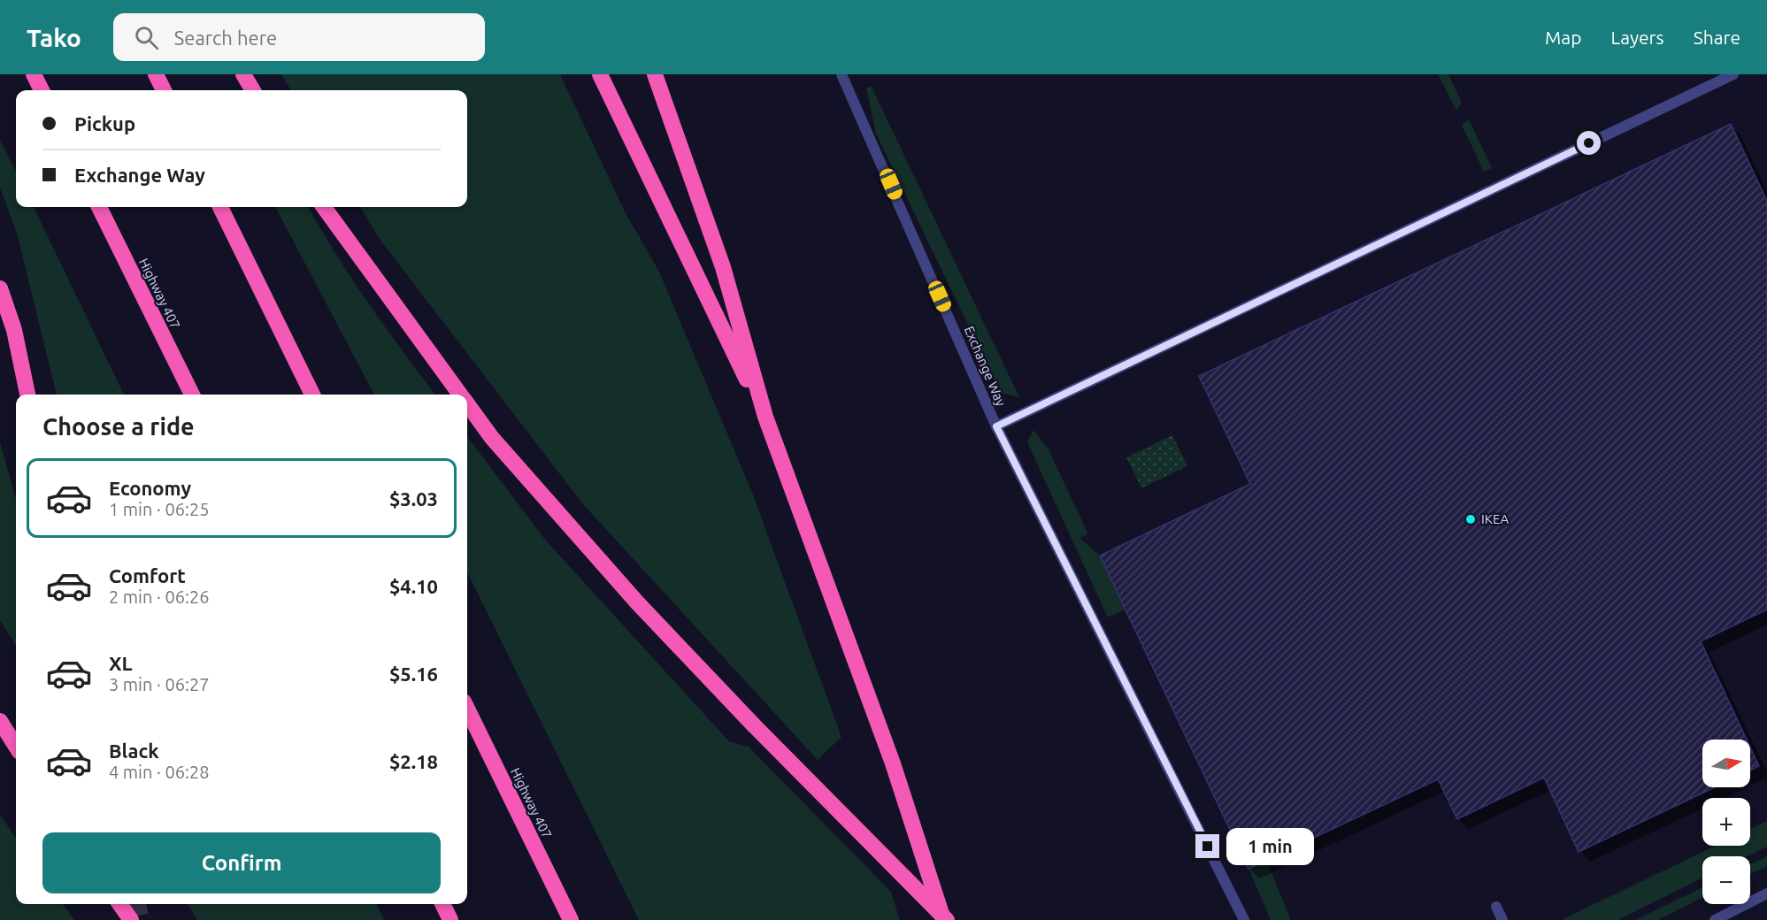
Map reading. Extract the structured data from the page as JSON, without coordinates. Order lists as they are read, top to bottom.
{
  "streets": {
    "highway": ["Highway 407"],
    "street": ["Exchange Way"]
  },
  "places": ["IKEA"],
  "north": "right",
  "page": {
    "header": "Tako",
    "search": "Search here",
    "nav": ["Map", "Layers", "Share"],
    "banner": ["Pickup", "Exchange Way"],
    "heading": "Choose a ride",
    "list": [
      {
        "name": "Economy",
        "note": "1 min · 06:25",
        "value": "$3.03"
      },
      {
        "name": "Comfort",
        "note": "2 min · 06:26",
        "value": "$4.10"
      },
      {
        "name": "XL",
        "note": "3 min · 06:27",
        "value": "$5.16"
      },
      {
        "name": "Black",
        "note": "4 min · 06:28",
        "value": "$2.18"
      }
    ],
    "map_buttons": ["+", "−"],
    "buttons": "Confirm",
    "bubble": "1 min"
  }
}
